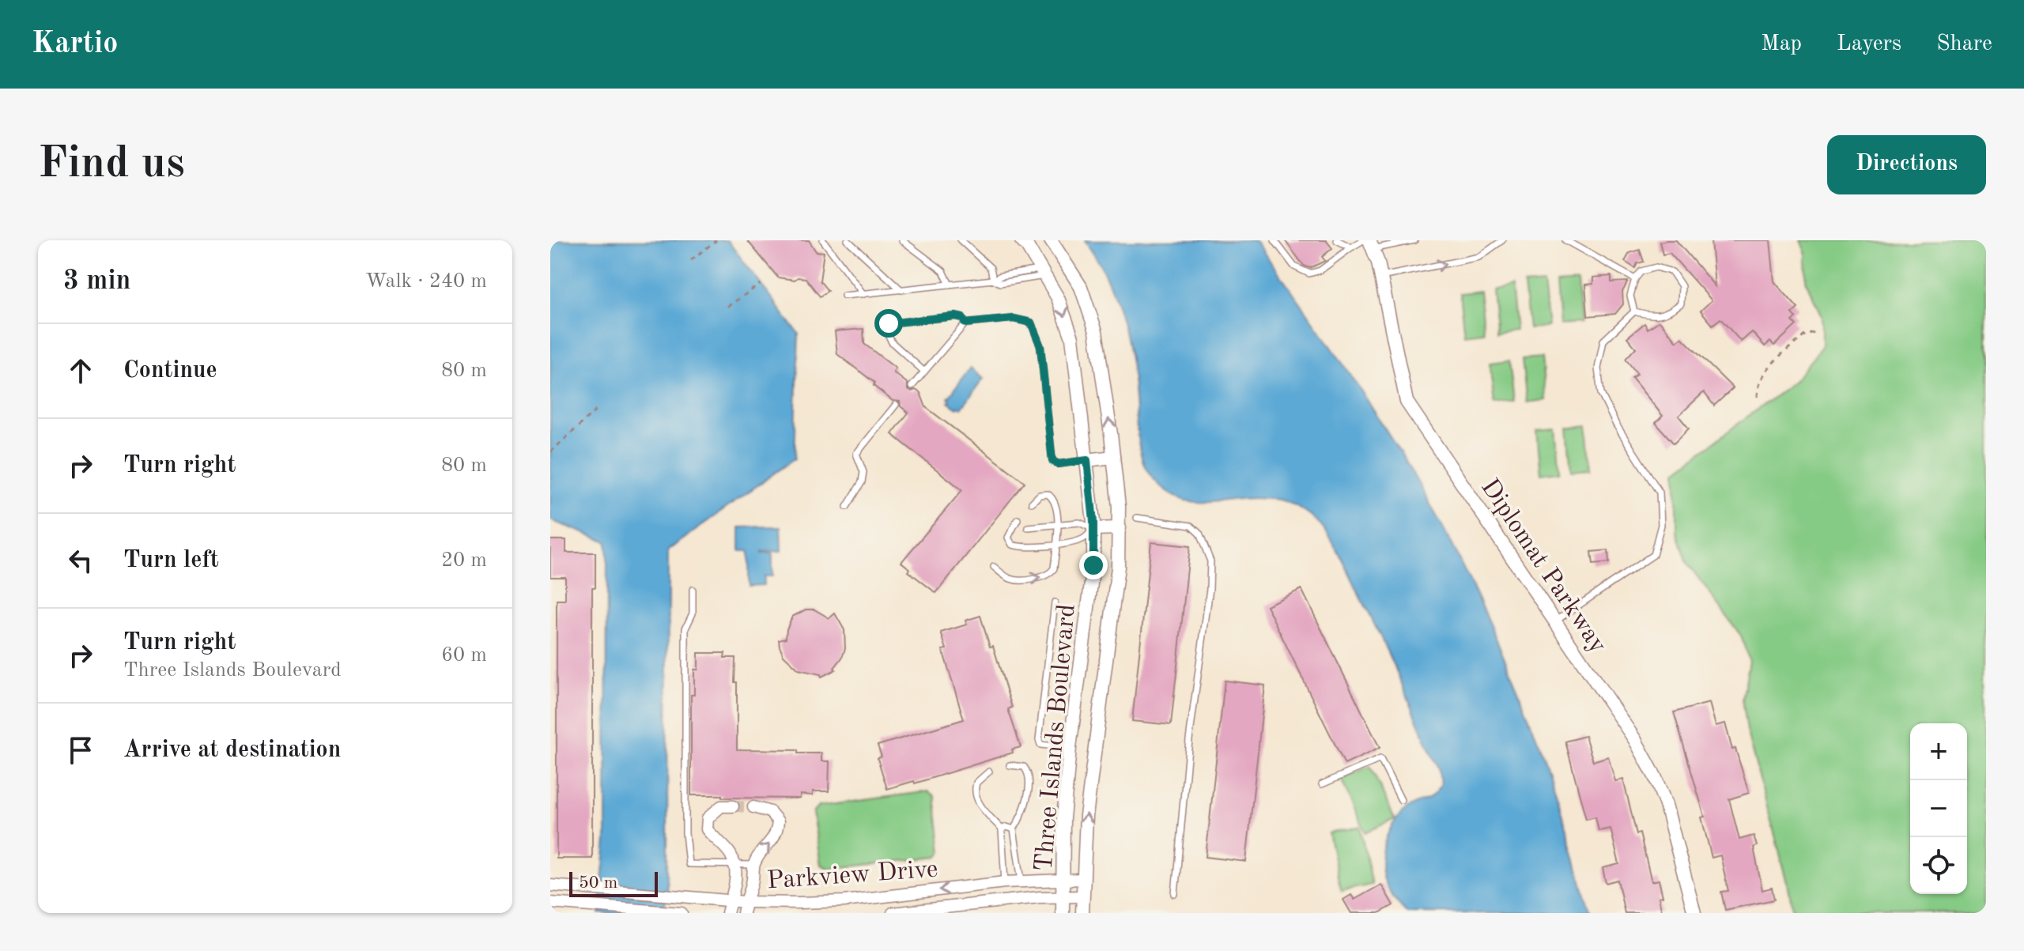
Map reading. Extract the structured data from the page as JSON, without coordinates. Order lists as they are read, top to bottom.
{
  "streets": {
    "street": ["Diplomat Parkway", "Three Islands Boulevard", "Parkview Drive"]
  },
  "crossings": [
    ["Three Islands Boulevard", "Parkview Drive"]
  ],
  "scale_bar": "50 m",
  "page": {
    "header": "Kartio",
    "nav": ["Map", "Layers", "Share"],
    "buttons": "Directions",
    "title": "Find us",
    "heading": ["3 min", "Walk · 240 m"],
    "list": [
      ["Continue", "80 m"],
      ["Turn right", "80 m"],
      ["Turn left", "20 m"],
      ["Turn right", "Three Islands Boulevard", "60 m"],
      "Arrive at destination"
    ],
    "map_buttons": ["+", "−"],
    "scale": "50 m"
  }
}
